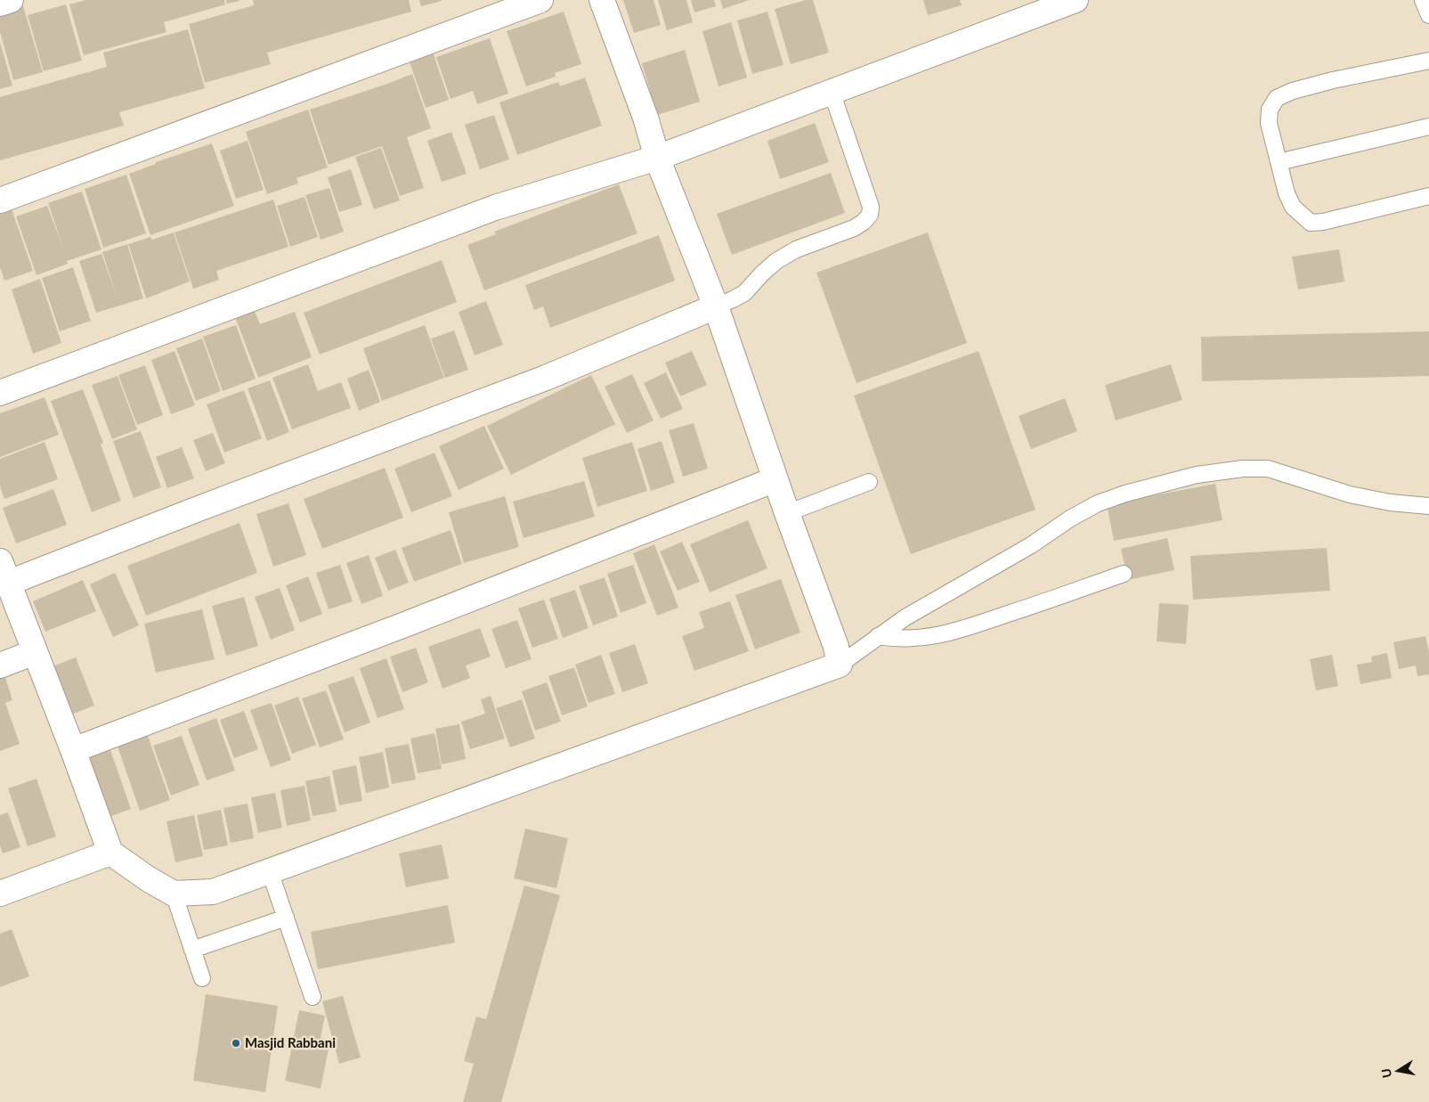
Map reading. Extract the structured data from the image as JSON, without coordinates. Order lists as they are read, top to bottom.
{
  "places": ["Masjid Rabbani"],
  "north": "left"
}
